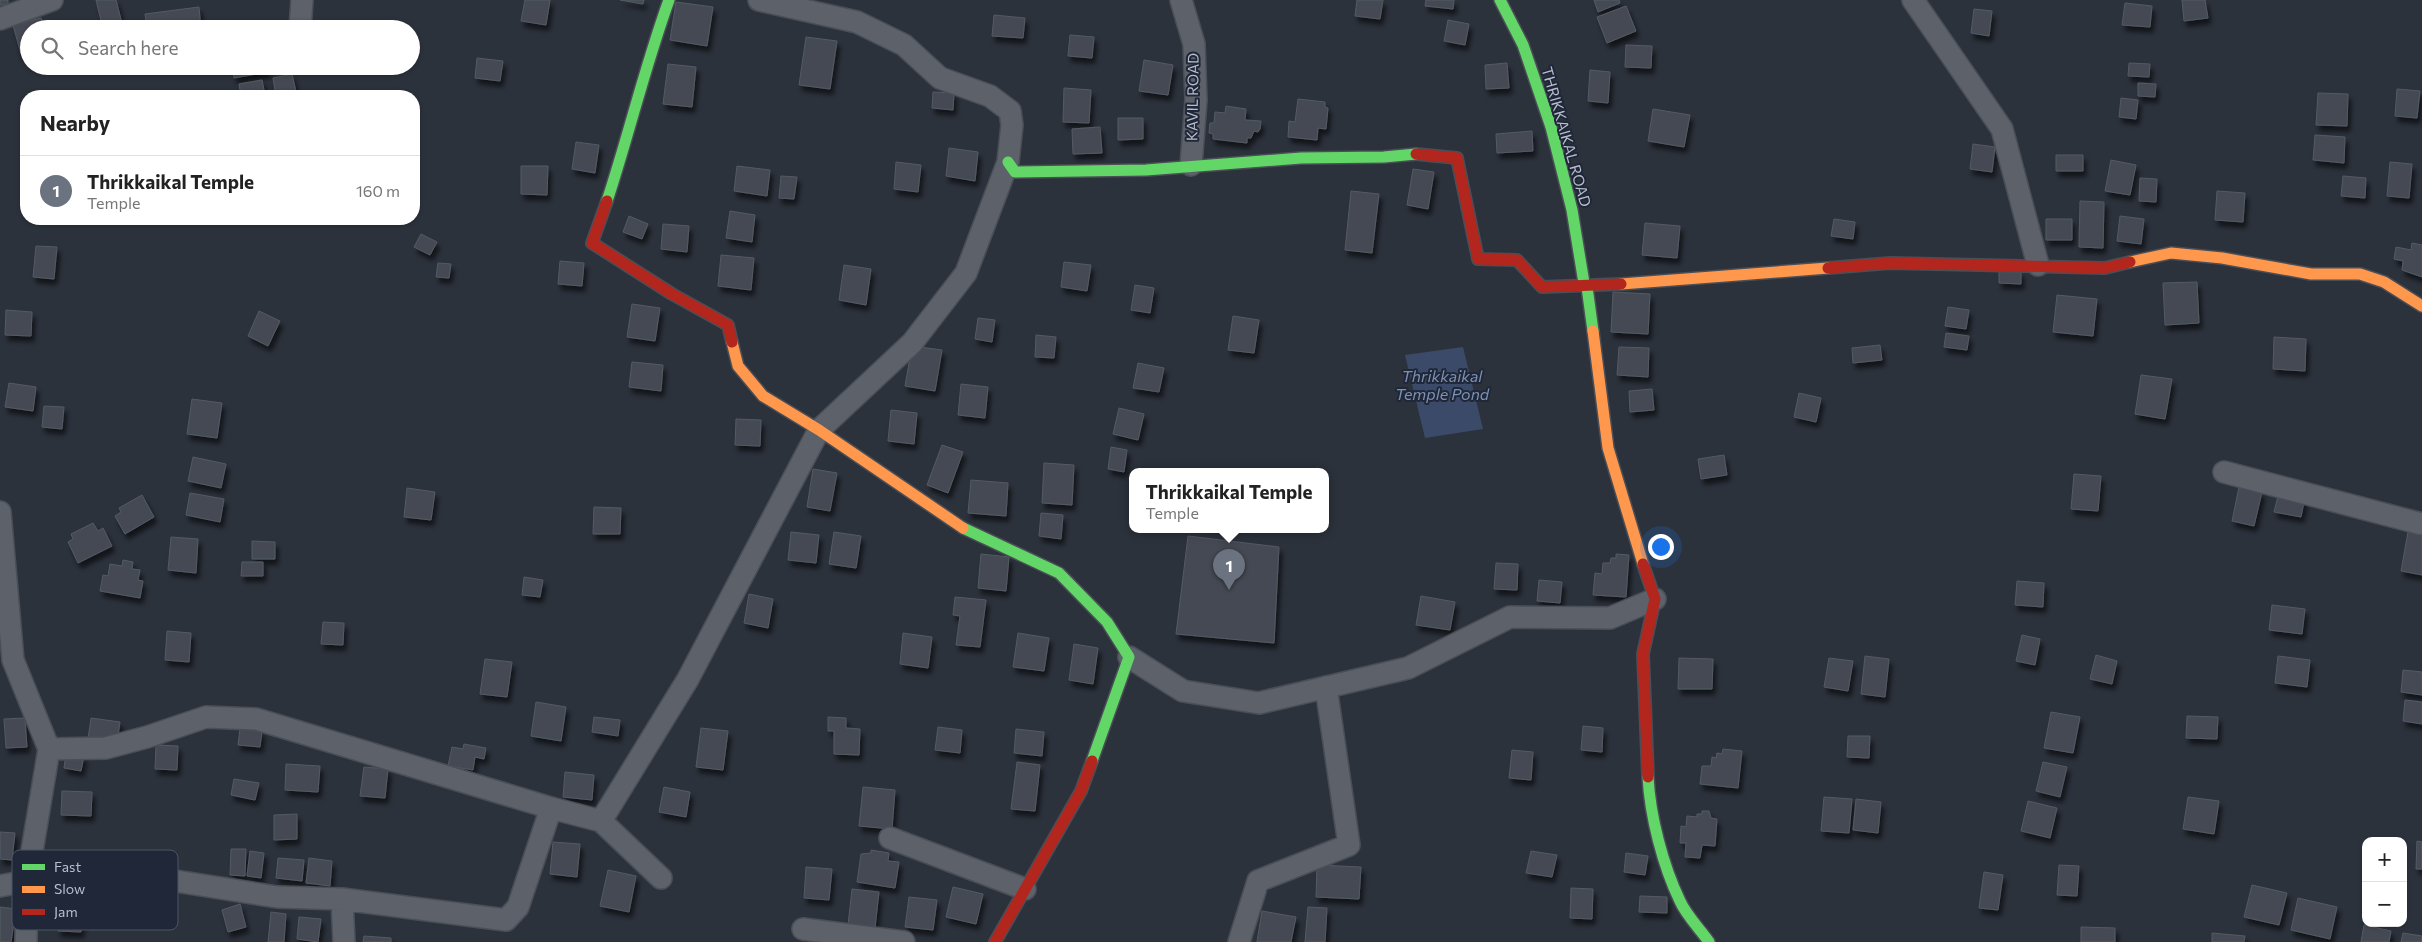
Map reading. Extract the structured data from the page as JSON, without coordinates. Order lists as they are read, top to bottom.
{
  "streets": {
    "street": ["KAVIL ROAD", "THRIKKAIKAL ROAD"]
  },
  "water": ["Thrikkaikal Temple Pond"],
  "legend": ["Fast", "Slow", "Jam"],
  "page": {
    "search": "Search here",
    "heading": "Nearby",
    "list": [
      {
        "mark": "1",
        "name": "Thrikkaikal Temple",
        "note": "Temple",
        "value": "160 m"
      }
    ],
    "popup": ["Thrikkaikal Temple", "Temple"],
    "pins": "1",
    "map_buttons": ["+", "−"]
  }
}
